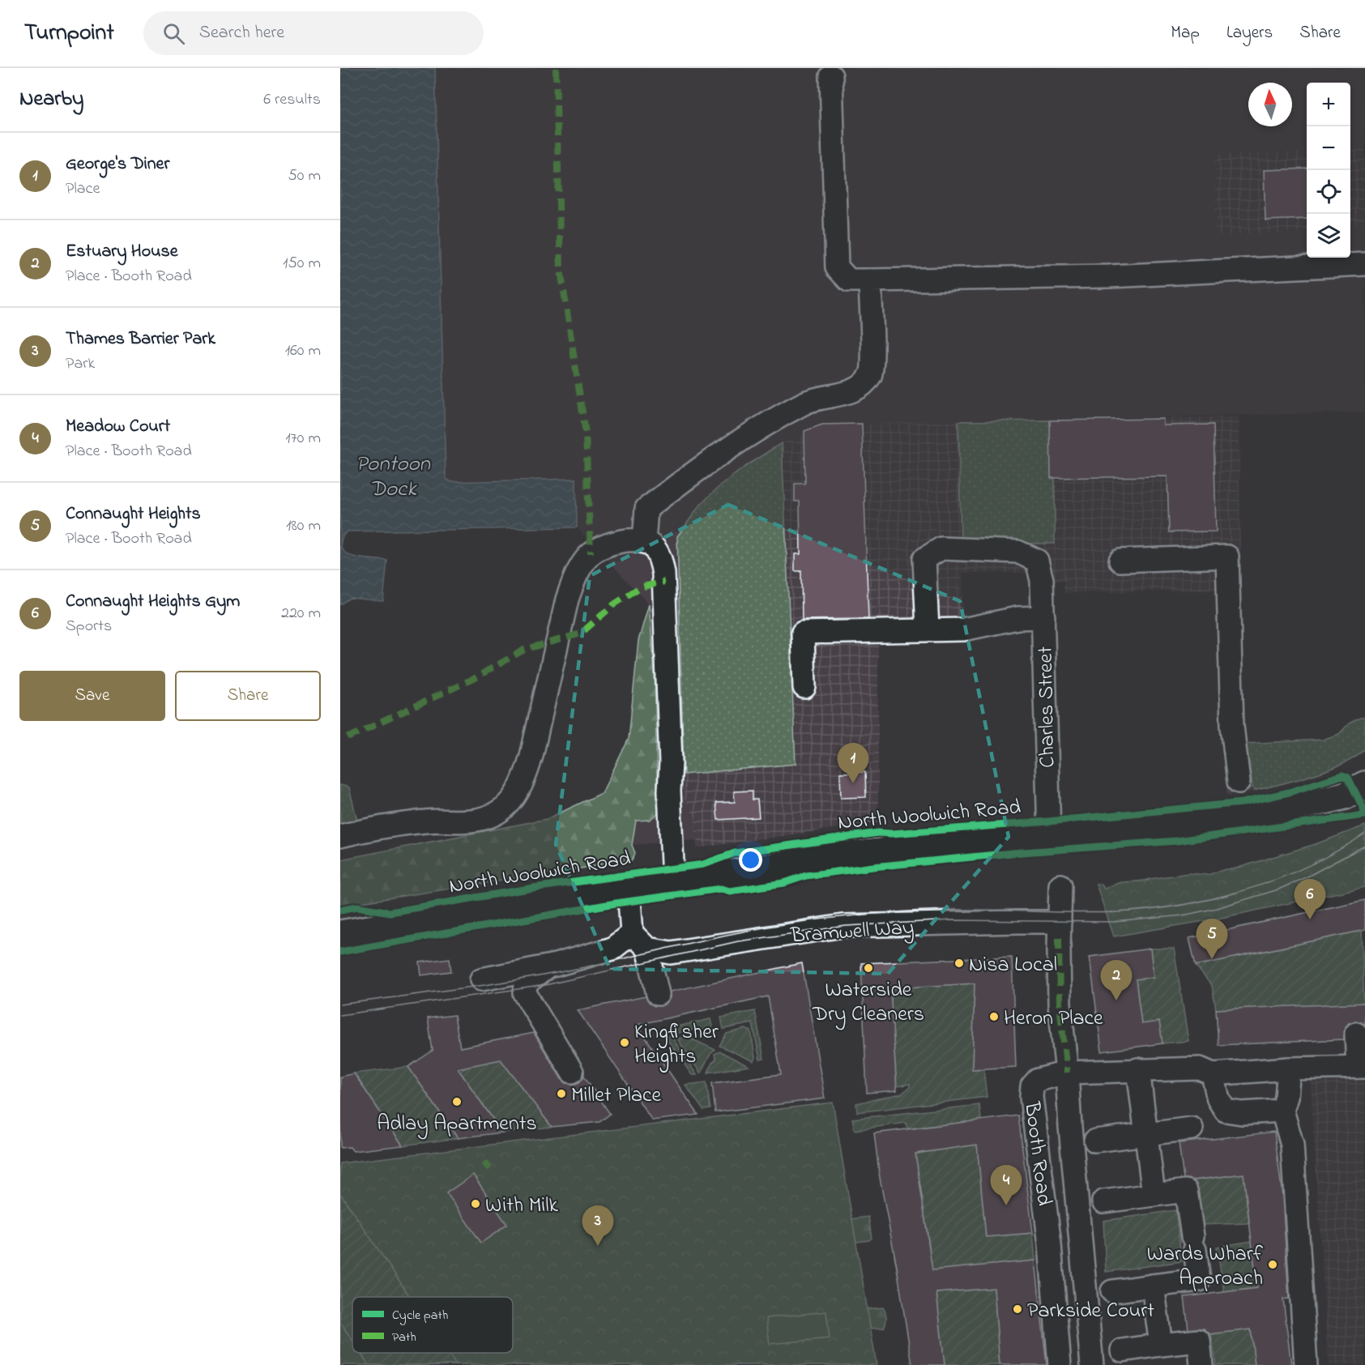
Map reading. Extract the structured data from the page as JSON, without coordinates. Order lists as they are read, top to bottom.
{
  "streets": {
    "main road": ["North Woolwich Road"],
    "street": ["Charles Street", "Bramwell Way", "Booth Road"]
  },
  "crossings": [
    ["Charles Street", "North Woolwich Road"]
  ],
  "water": ["Pontoon Dock"],
  "places": [
    "Nisa Local",
    "Waterside Dry Cleaners",
    "Heron Place",
    "Kingfisher Heights",
    "Millet Place",
    "Adlay Apartments",
    "With Milk",
    "Wards Wharf Approach",
    "Parkside Court"
  ],
  "legend": ["Cycle path", "Path"],
  "north": "top",
  "page": {
    "header": "Turnpoint",
    "search": "Search here",
    "nav": ["Map", "Layers", "Share"],
    "heading": ["Nearby", "6 results"],
    "map_buttons": ["+", "−"],
    "list": [
      {
        "mark": "1",
        "name": "George's Diner",
        "note": "Place",
        "value": "50 m"
      },
      {
        "mark": "2",
        "name": "Estuary House",
        "note": "Place · Booth Road",
        "value": "150 m"
      },
      {
        "mark": "3",
        "name": "Thames Barrier Park",
        "note": "Park",
        "value": "160 m"
      },
      {
        "mark": "4",
        "name": "Meadow Court",
        "note": "Place · Booth Road",
        "value": "170 m"
      },
      {
        "mark": "5",
        "name": "Connaught Heights",
        "note": "Place · Booth Road",
        "value": "180 m"
      },
      {
        "mark": "6",
        "name": "Connaught Heights Gym",
        "note": "Sports",
        "value": "220 m"
      }
    ],
    "buttons": ["Save", "Share"],
    "pins": [
      "1",
      "6",
      "5",
      "2",
      "4",
      "3"
    ]
  }
}
